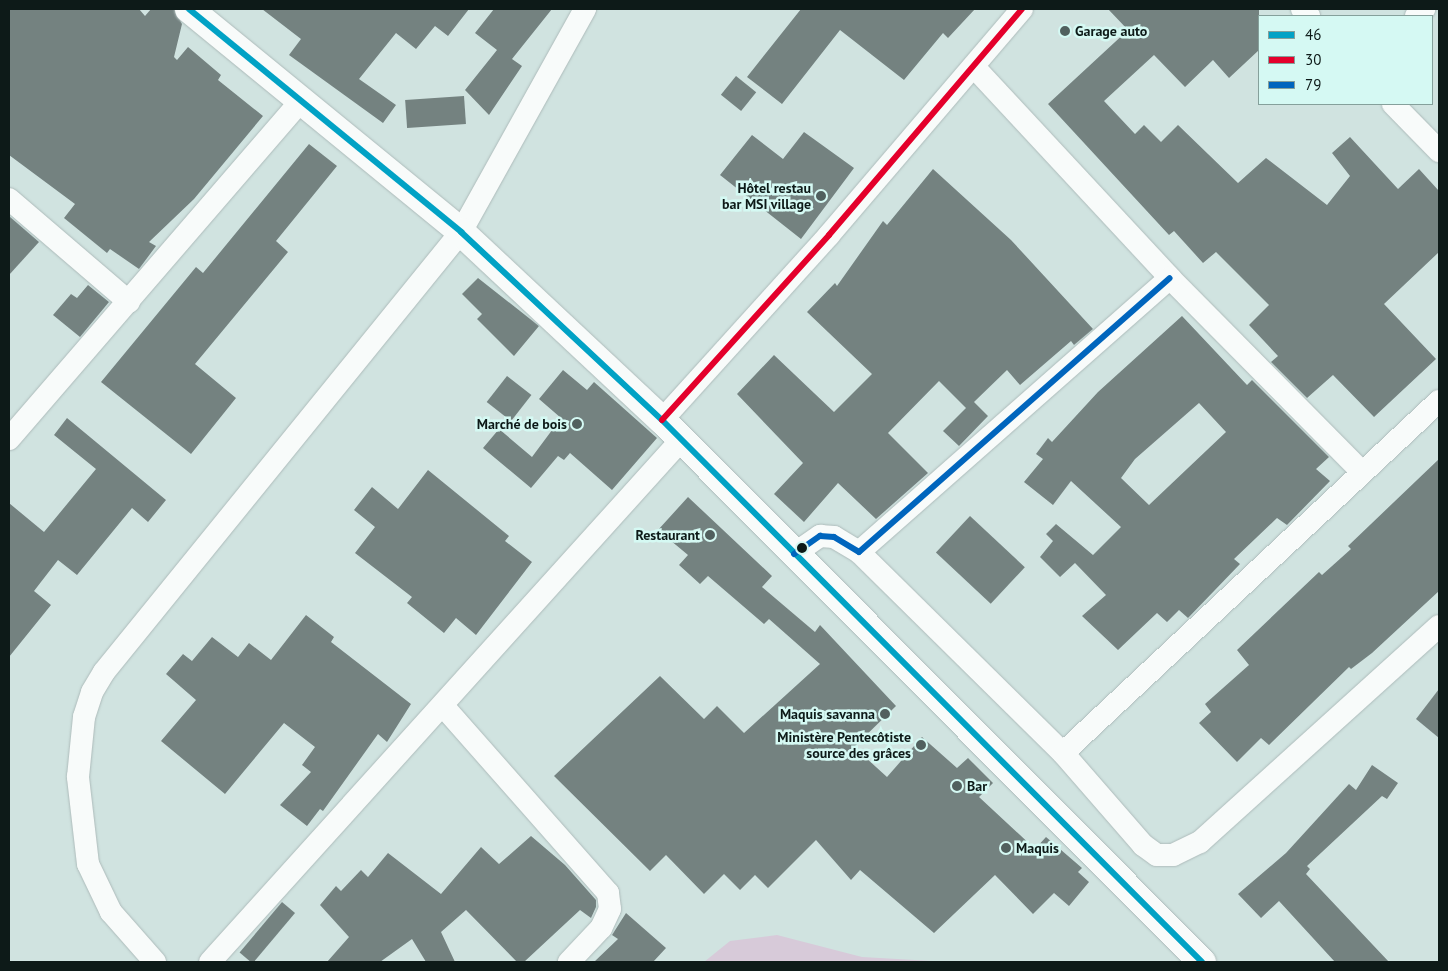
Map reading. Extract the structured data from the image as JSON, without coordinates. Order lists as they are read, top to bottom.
{
  "places": [
    "Garage auto",
    "Hôtel restau bar MSI village",
    "Marché de bois",
    "Restaurant",
    "Maquis savanna",
    "Ministère Pentecôtiste source des grâces",
    "Bar",
    "Maquis"
  ],
  "lines": ["transit line 46", "transit line 30", "transit line 79"],
  "legend": ["46", "30", "79"]
}
